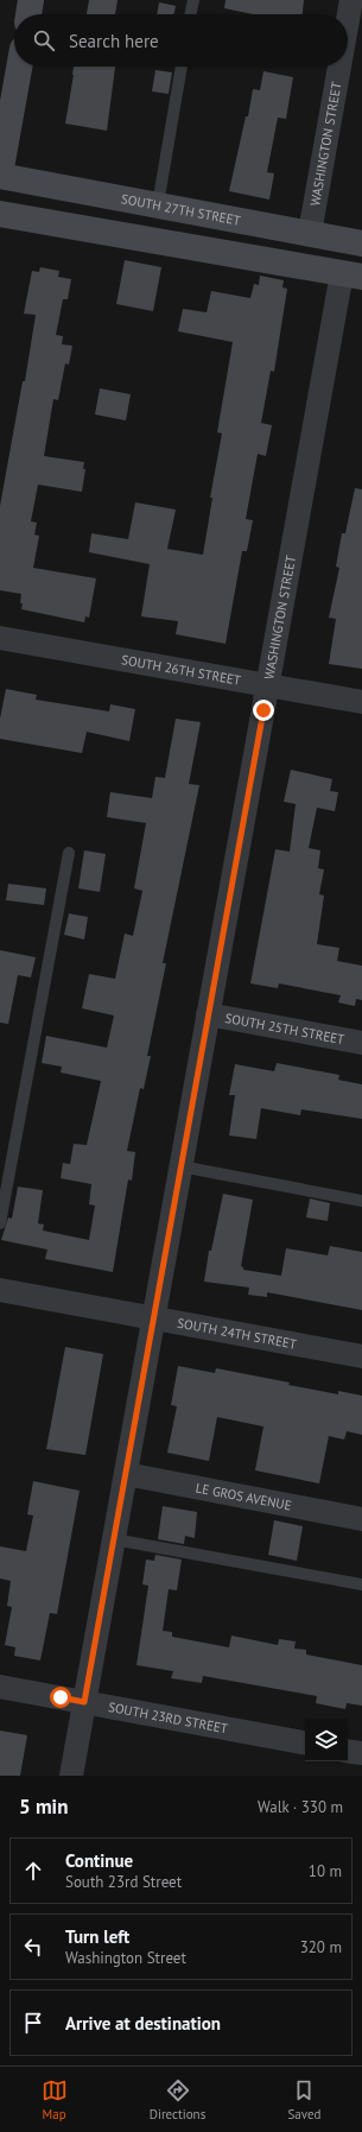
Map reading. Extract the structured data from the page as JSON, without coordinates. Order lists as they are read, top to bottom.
{
  "streets": {
    "main road": ["SOUTH 27TH STREET"],
    "street": [
      "WASHINGTON STREET",
      "SOUTH 26TH STREET",
      "SOUTH 25TH STREET",
      "SOUTH 24TH STREET",
      "LE GROS AVENUE",
      "SOUTH 23RD STREET"
    ]
  },
  "crossings": [
    ["WASHINGTON STREET", "SOUTH 27TH STREET"],
    ["WASHINGTON STREET", "SOUTH 26TH STREET"],
    ["WASHINGTON STREET", "SOUTH 25TH STREET"],
    ["WASHINGTON STREET", "SOUTH 24TH STREET"],
    ["WASHINGTON STREET", "LE GROS AVENUE"],
    ["WASHINGTON STREET", "SOUTH 23RD STREET"]
  ],
  "page": {
    "search": "Search here",
    "heading": ["5 min", "Walk · 330 m"],
    "list": [
      ["Continue", "South 23rd Street", "10 m"],
      ["Turn left", "Washington Street", "320 m"],
      "Arrive at destination"
    ],
    "nav": ["Map", "Directions", "Saved"]
  }
}
